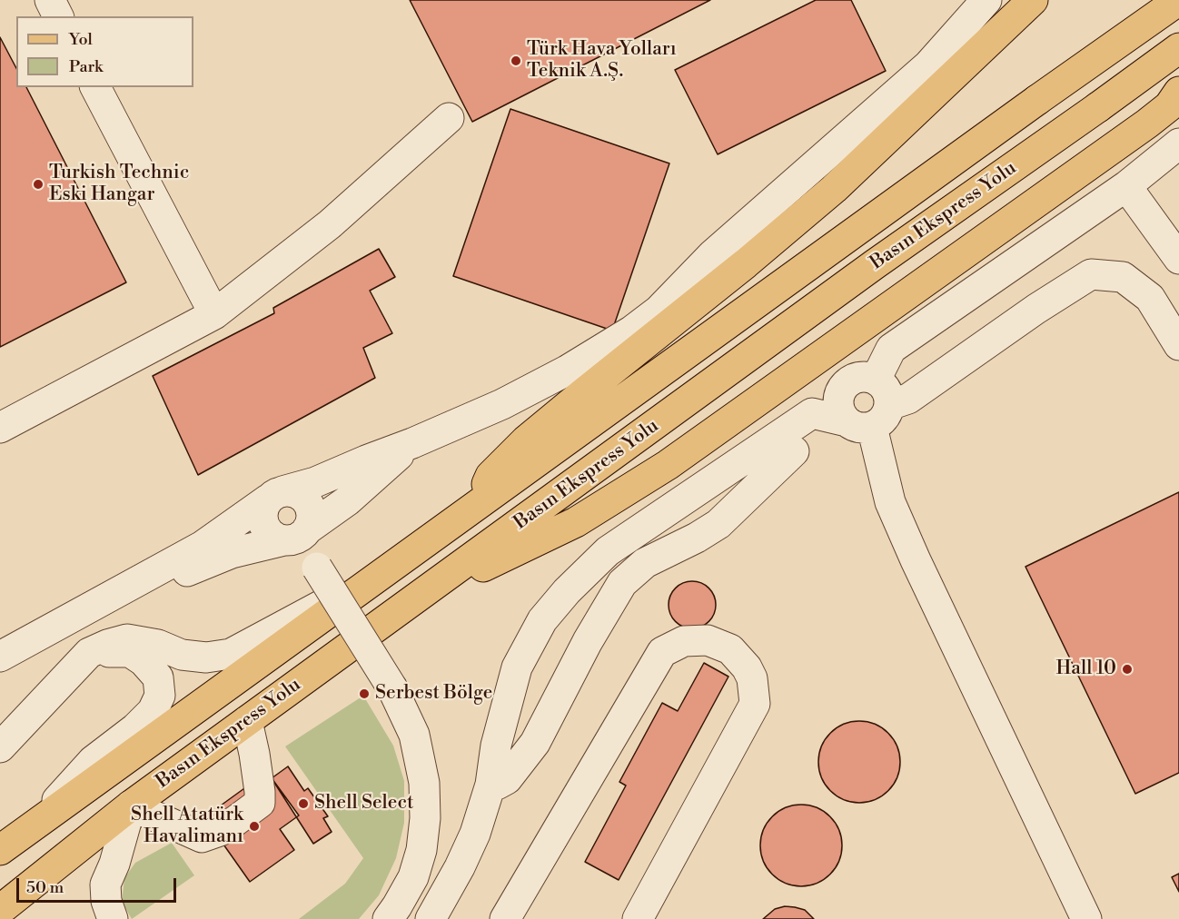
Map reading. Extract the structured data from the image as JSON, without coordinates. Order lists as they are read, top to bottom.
{
  "streets": {
    "main road": ["Basın Ekspress Yolu"]
  },
  "places": [
    "Türk Hava Yolları Teknik A.Ş.",
    "Turkish Technic Eski Hangar",
    "Hall 10",
    "Serbest Bölge",
    "Shell Select",
    "Shell Atatürk Havalimanı"
  ],
  "legend": ["Yol", "Park"],
  "scale_bar": "50 m"
}
